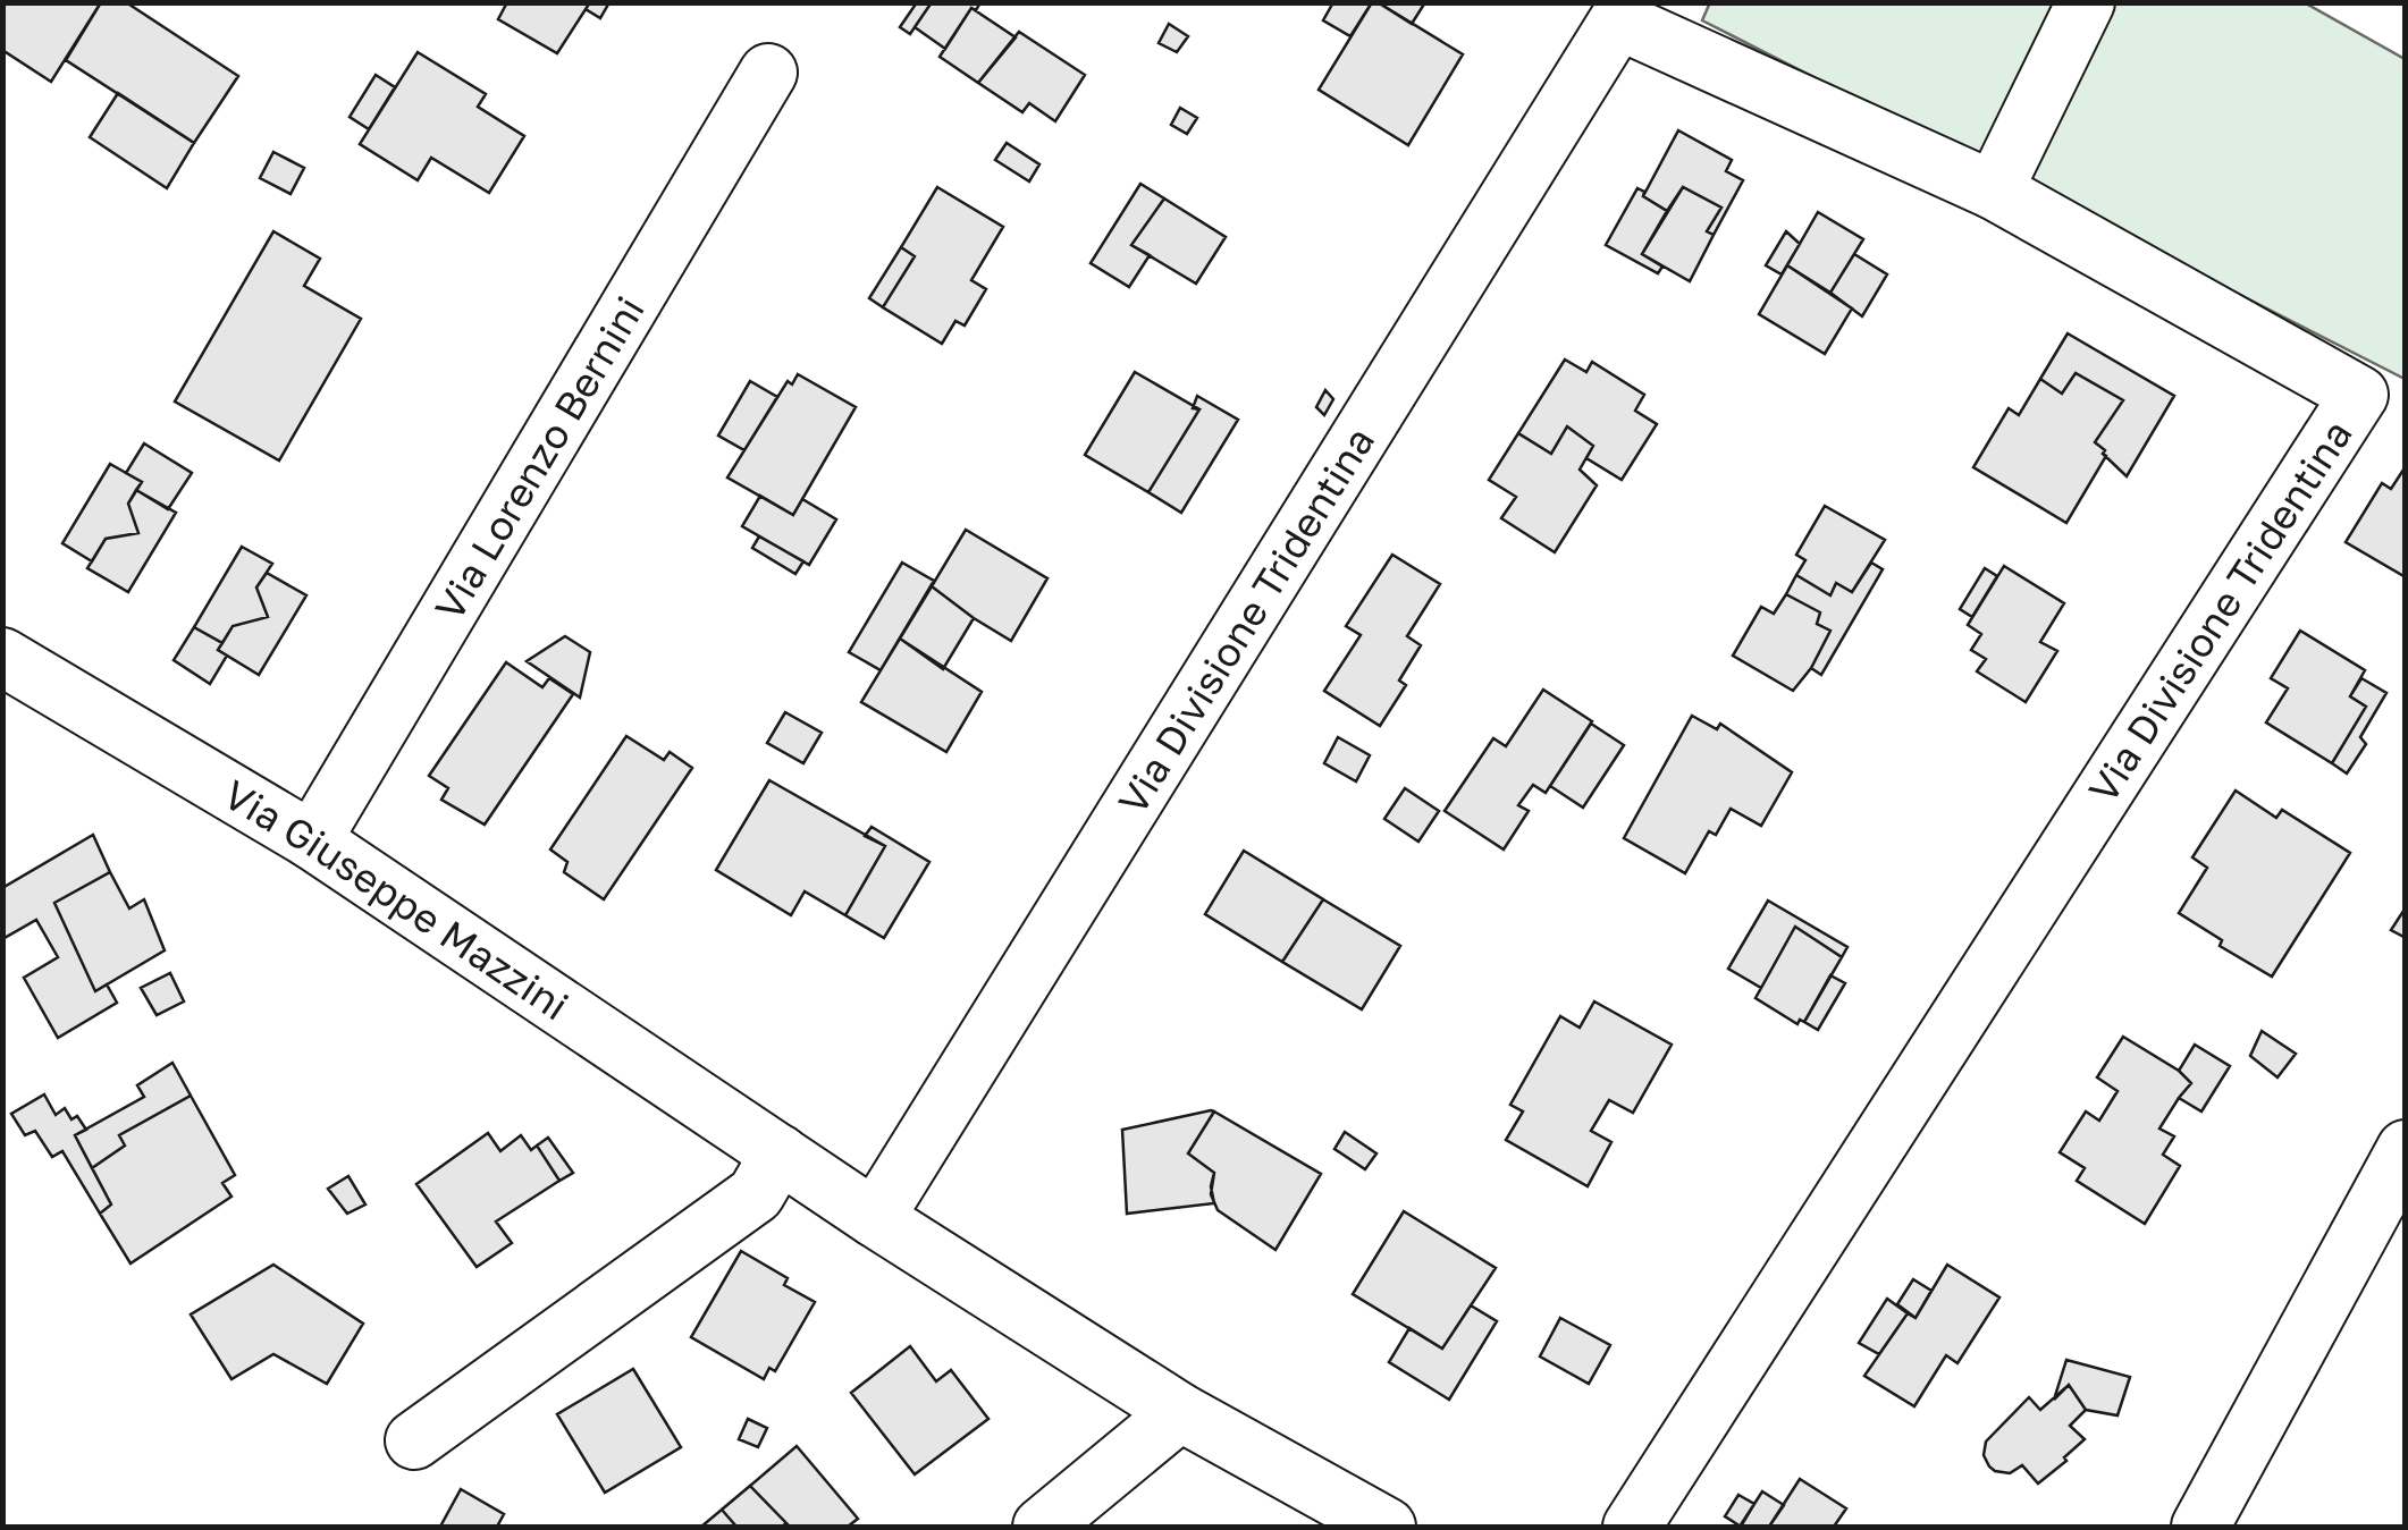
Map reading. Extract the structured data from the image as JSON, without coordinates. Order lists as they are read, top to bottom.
{
  "streets": {
    "street": ["Via Lorenzo Bernini", "Via Divisione Tridentina", "Via Giuseppe Mazzini"]
  },
  "crossings": [
    ["Via Lorenzo Bernini", "Via Giuseppe Mazzini"],
    ["Via Divisione Tridentina", "Via Giuseppe Mazzini"]
  ]
}
